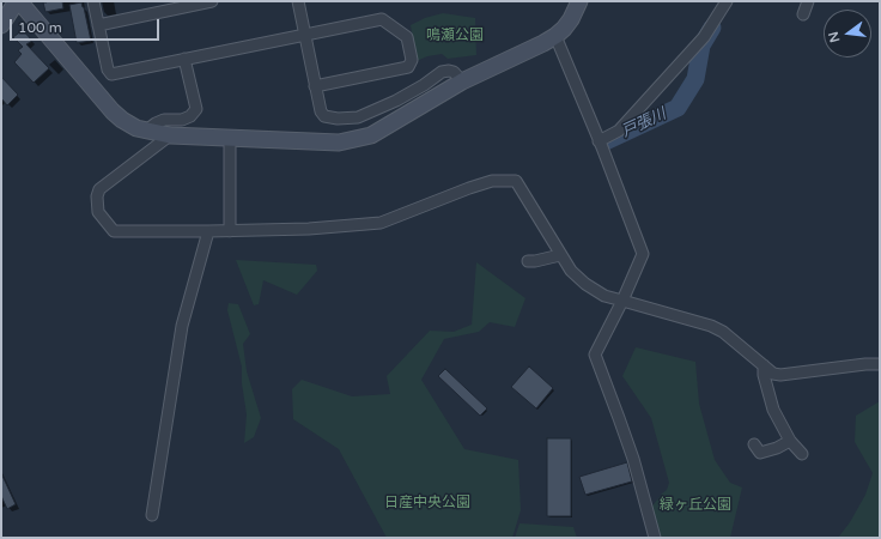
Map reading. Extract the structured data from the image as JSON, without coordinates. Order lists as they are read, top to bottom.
{
  "water": ["戸張川"],
  "parks": ["鳴瀬公園", "日産中央公園", "緑ヶ丘公園"],
  "scale_bar": "100 m",
  "north": "left"
}
